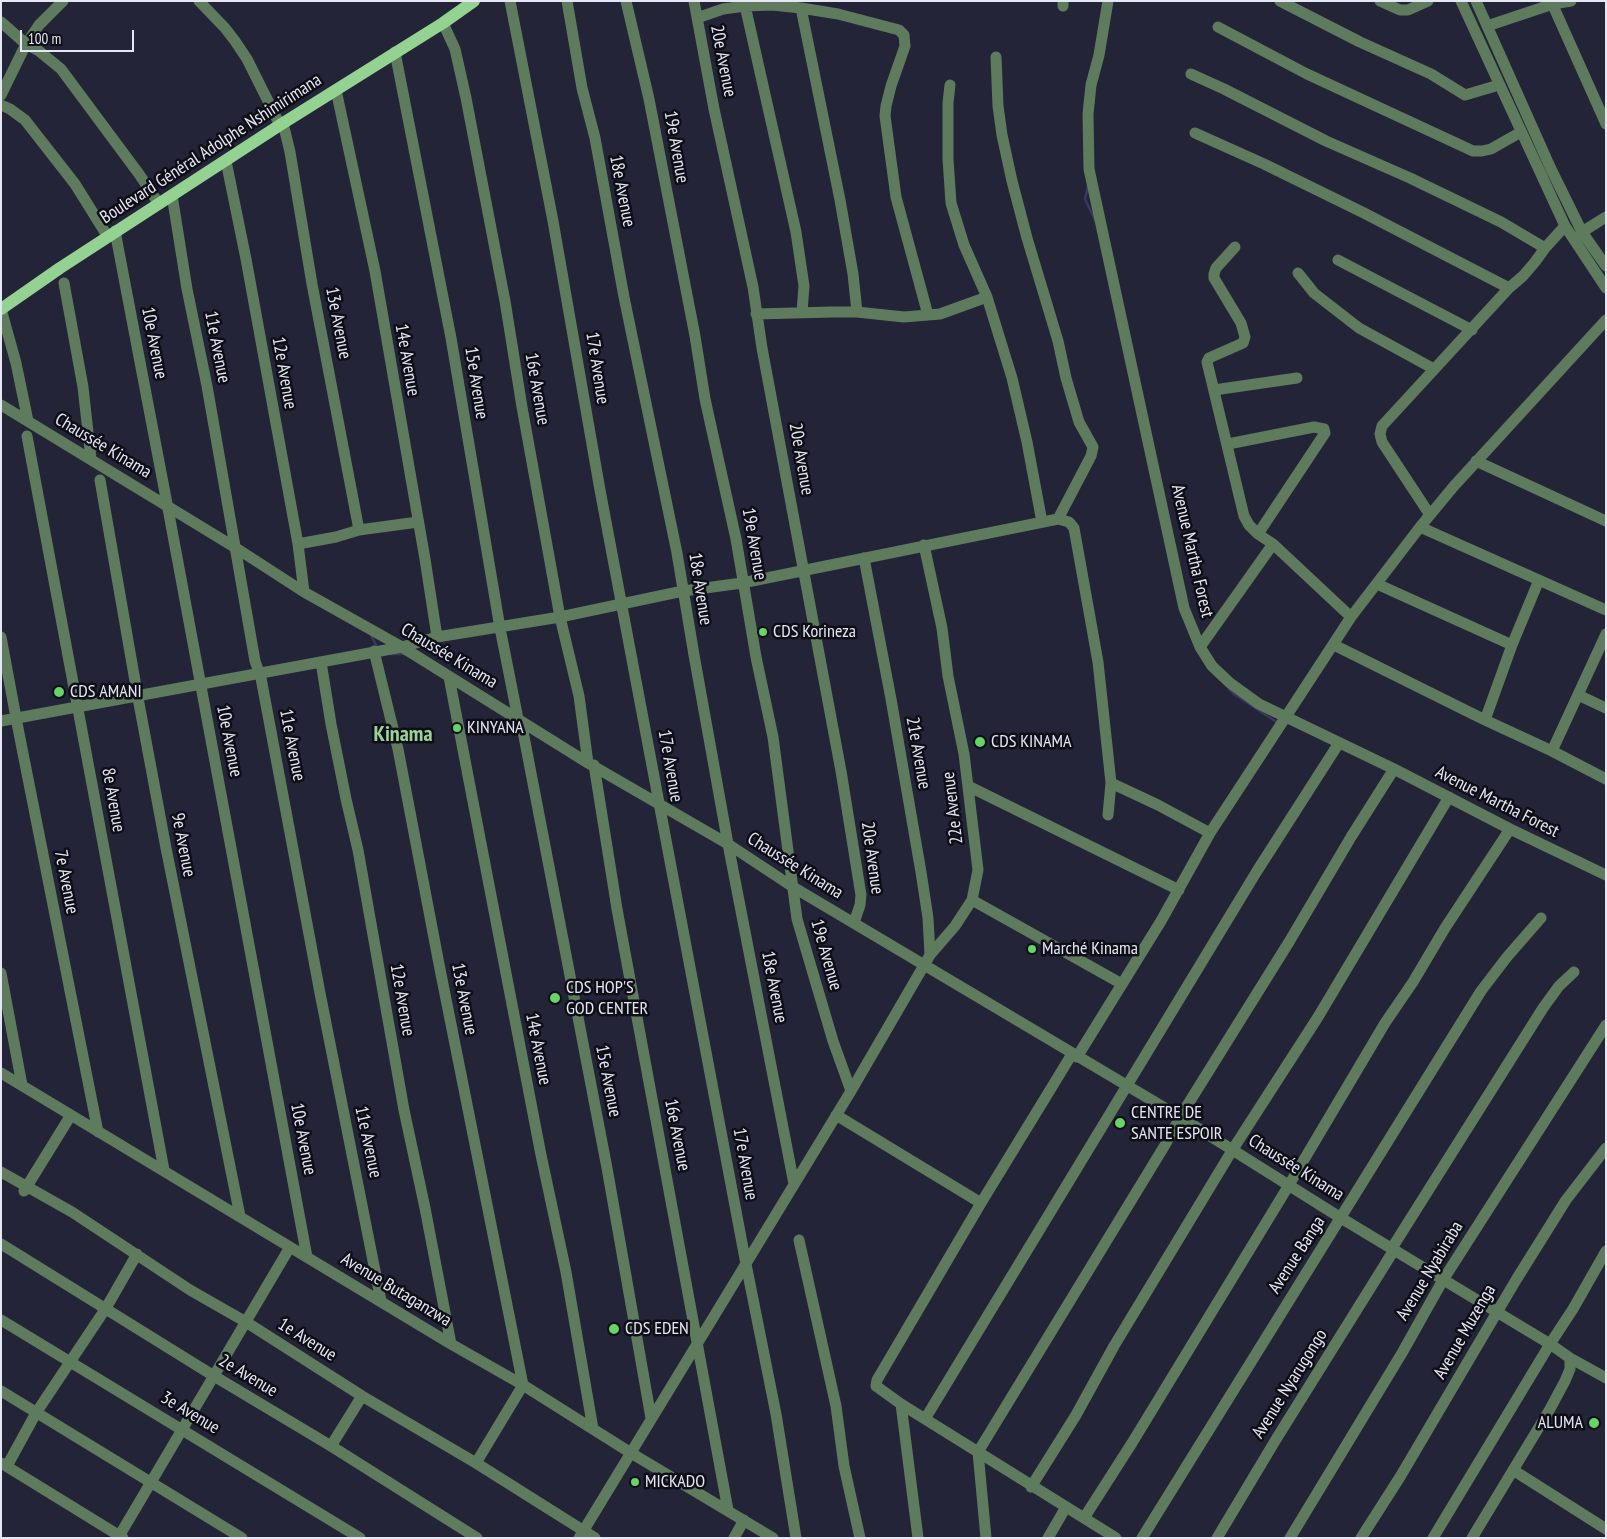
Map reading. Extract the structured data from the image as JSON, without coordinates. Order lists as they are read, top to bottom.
{
  "streets": {
    "main road": ["Boulevard Général Adolphe Nshimirimana"],
    "street": [
      "20e Avenue",
      "19e Avenue",
      "18e Avenue",
      "13e Avenue",
      "10e Avenue",
      "11e Avenue",
      "14e Avenue",
      "17e Avenue",
      "12e Avenue",
      "15e Avenue",
      "16e Avenue",
      "Chaussée Kinama",
      "Avenue Martha Forest",
      "21e Avenue",
      "8e Avenue",
      "22e Avenue",
      "9e Avenue",
      "7e Avenue",
      "Avenue Banga",
      "Avenue Nyabiraba",
      "Avenue Butaganzwa",
      "Avenue Muzenga",
      "1e Avenue",
      "2e Avenue",
      "Avenue Nyarugongo",
      "3e Avenue"
    ]
  },
  "crossings": [
    ["20e Avenue", "Chaussée Kinama"],
    ["19e Avenue", "Chaussée Kinama"],
    ["19e Avenue", "22e Avenue"],
    ["Boulevard Général Adolphe Nshimirimana", "13e Avenue"],
    ["Boulevard Général Adolphe Nshimirimana", "10e Avenue"],
    ["Boulevard Général Adolphe Nshimirimana", "11e Avenue"],
    ["Boulevard Général Adolphe Nshimirimana", "14e Avenue"],
    ["Boulevard Général Adolphe Nshimirimana", "12e Avenue"],
    ["Boulevard Général Adolphe Nshimirimana", "15e Avenue"],
    ["Boulevard Général Adolphe Nshimirimana", "16e Avenue"],
    ["18e Avenue", "Chaussée Kinama"],
    ["18e Avenue", "22e Avenue"],
    ["13e Avenue", "Avenue Butaganzwa"],
    ["10e Avenue", "Chaussée Kinama"],
    ["10e Avenue", "Avenue Butaganzwa"],
    ["11e Avenue", "Chaussée Kinama"],
    ["11e Avenue", "Avenue Butaganzwa"],
    ["14e Avenue", "Chaussée Kinama"],
    ["14e Avenue", "Avenue Butaganzwa"],
    ["17e Avenue", "Chaussée Kinama"],
    ["17e Avenue", "22e Avenue"],
    ["12e Avenue", "Chaussée Kinama"],
    ["12e Avenue", "Avenue Butaganzwa"],
    ["15e Avenue", "Chaussée Kinama"],
    ["15e Avenue", "22e Avenue"],
    ["16e Avenue", "Chaussée Kinama"],
    ["16e Avenue", "22e Avenue"],
    ["16e Avenue", "Avenue Butaganzwa"],
    ["Chaussée Kinama", "21e Avenue"],
    ["Chaussée Kinama", "22e Avenue"],
    ["Chaussée Kinama", "Avenue Banga"],
    ["Chaussée Kinama", "Avenue Nyabiraba"],
    ["Chaussée Kinama", "Avenue Muzenga"],
    ["Chaussée Kinama", "Avenue Nyarugongo"],
    ["21e Avenue", "22e Avenue"],
    ["8e Avenue", "Avenue Butaganzwa"],
    ["22e Avenue", "Avenue Butaganzwa"],
    ["22e Avenue", "1e Avenue"],
    ["9e Avenue", "Avenue Butaganzwa"],
    ["7e Avenue", "Avenue Butaganzwa"]
  ],
  "districts": ["Kinama"],
  "places": [
    "CDS Korineza",
    "CDS AMANI",
    "KINYANA",
    "CDS KINAMA",
    "Marché Kinama",
    "CDS HOP'S GOD CENTER",
    "CENTRE DE SANTE ESPOIR",
    "CDS EDEN",
    "ALUMA",
    "MICKADO"
  ],
  "scale_bar": "100 m"
}
